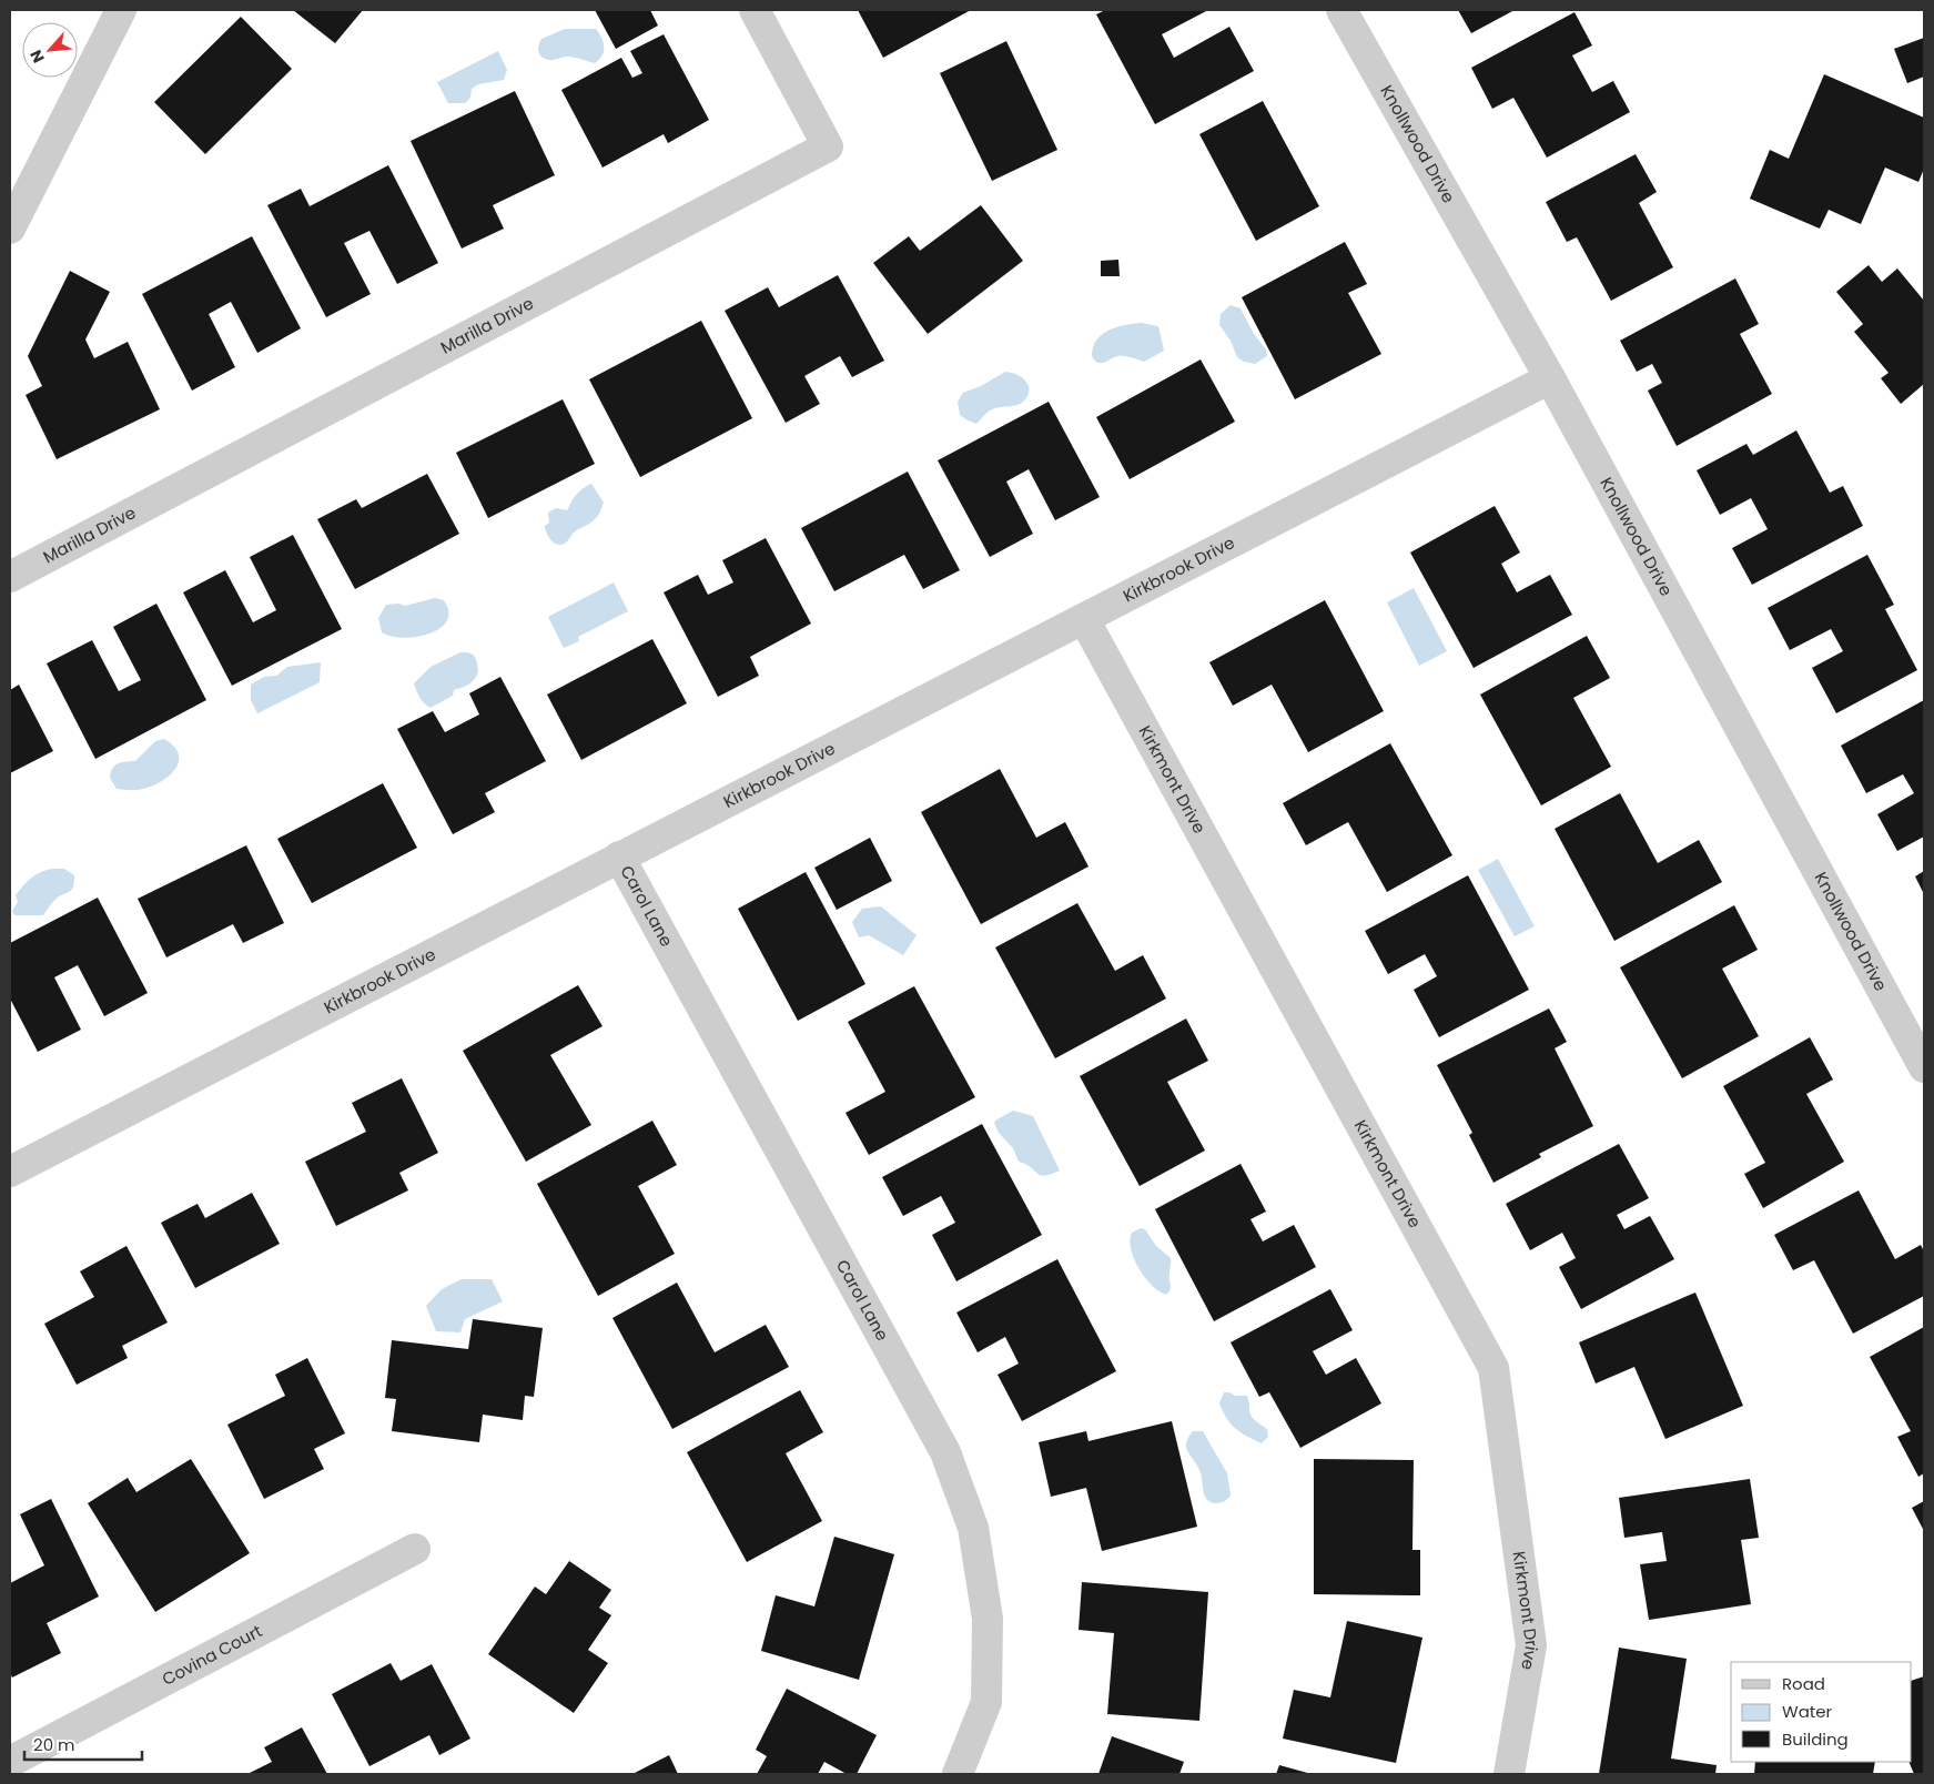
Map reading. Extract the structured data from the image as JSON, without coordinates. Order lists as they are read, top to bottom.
{
  "streets": {
    "street": [
      "Knollwood Drive",
      "Marilla Drive",
      "Kirkbrook Drive",
      "Kirkmont Drive",
      "Carol Lane",
      "Covina Court"
    ]
  },
  "crossings": [
    ["Knollwood Drive", "Kirkbrook Drive"],
    ["Kirkbrook Drive", "Kirkmont Drive"],
    ["Kirkbrook Drive", "Carol Lane"]
  ],
  "legend": ["Road", "Water", "Building"],
  "scale_bar": "20 m",
  "north": "bottom left"
}
